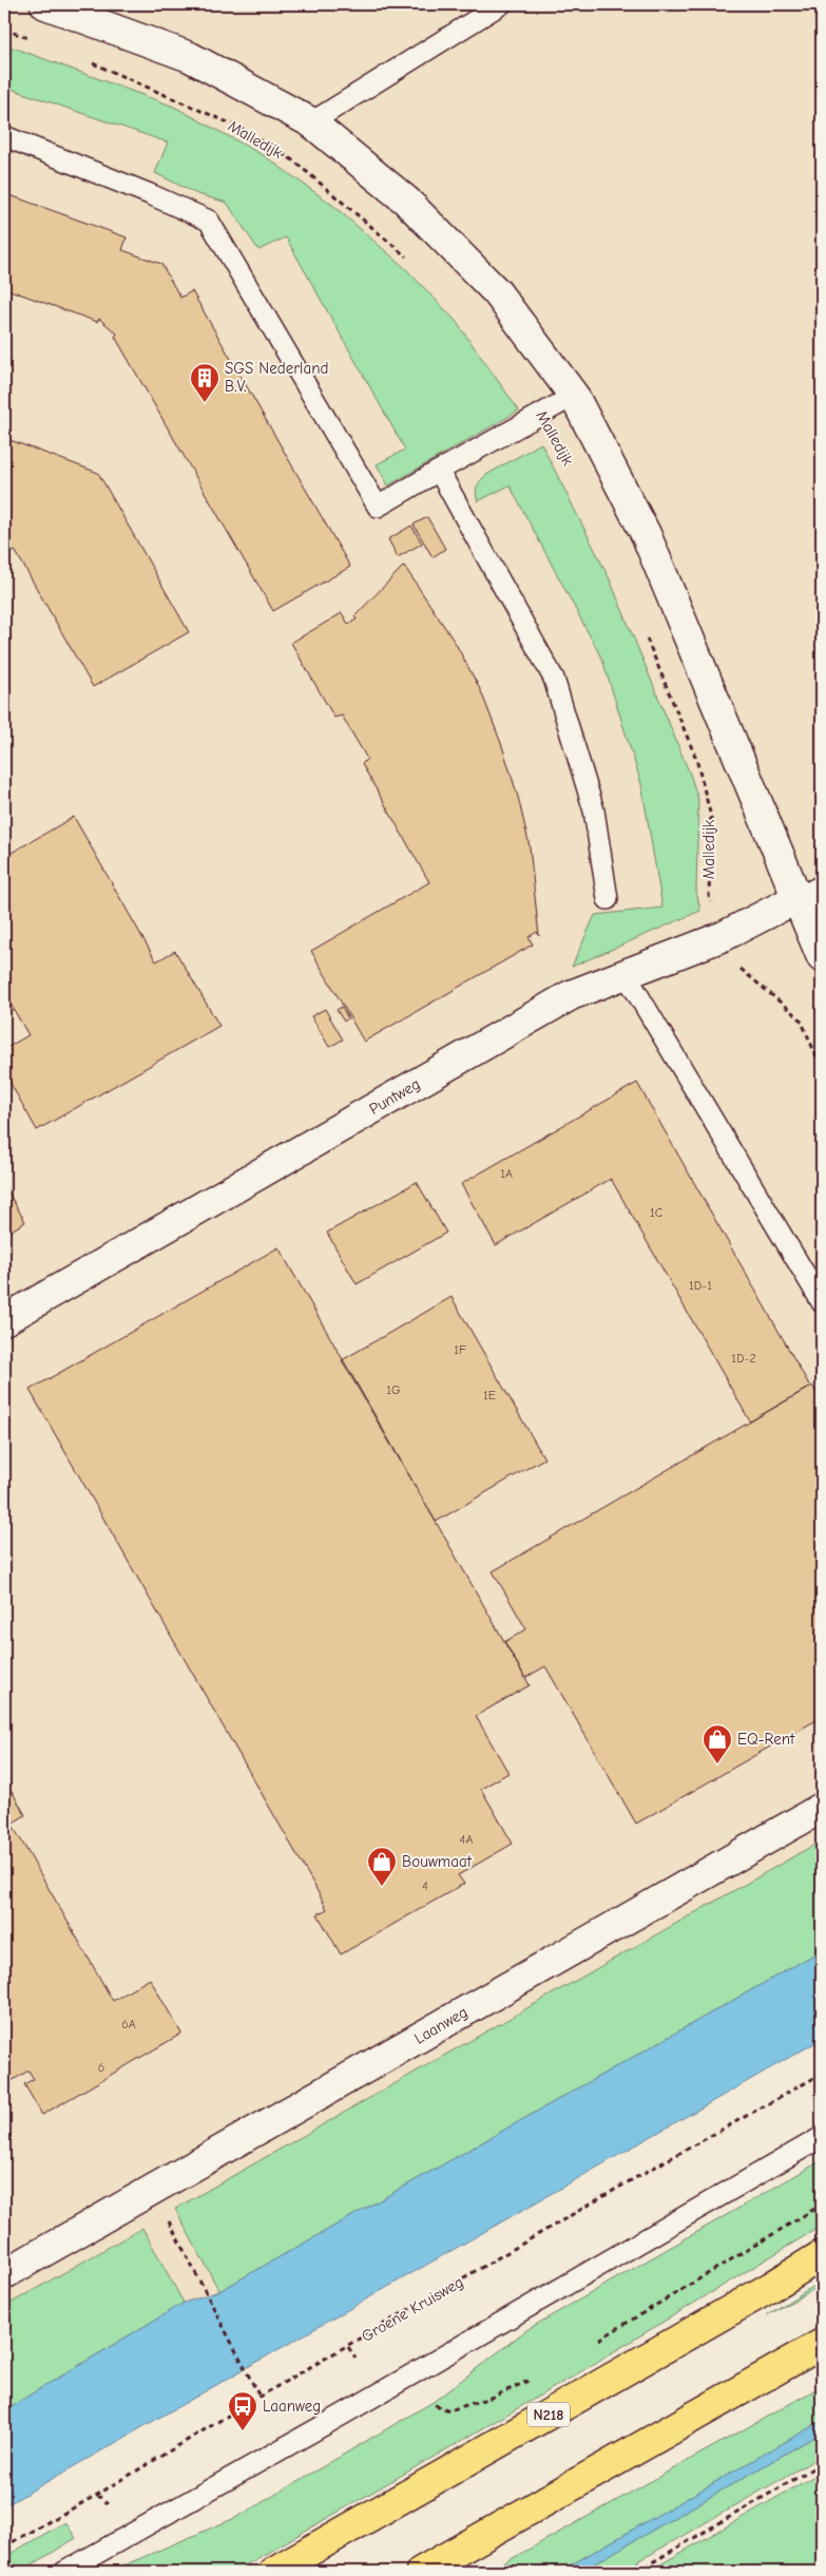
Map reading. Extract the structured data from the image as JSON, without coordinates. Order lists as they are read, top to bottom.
{
  "streets": {
    "main road": ["N218"],
    "street": ["Puntweg", "Laanweg"],
    "path": ["Malledijk", "Groene Kruisweg"]
  },
  "crossings": [
    ["Malledijk", "Puntweg"]
  ],
  "places": {
    "building": ["SGS Nederland B.V."],
    "shop": ["EQ-Rent", "Bouwmaat"],
    "bus stop": ["Laanweg"]
  },
  "house_numbers": [
    "1A",
    "1C",
    "1D-1",
    "1F",
    "1D-2",
    "1G",
    "1E",
    "4A",
    "4",
    "6A",
    "6"
  ]
}
